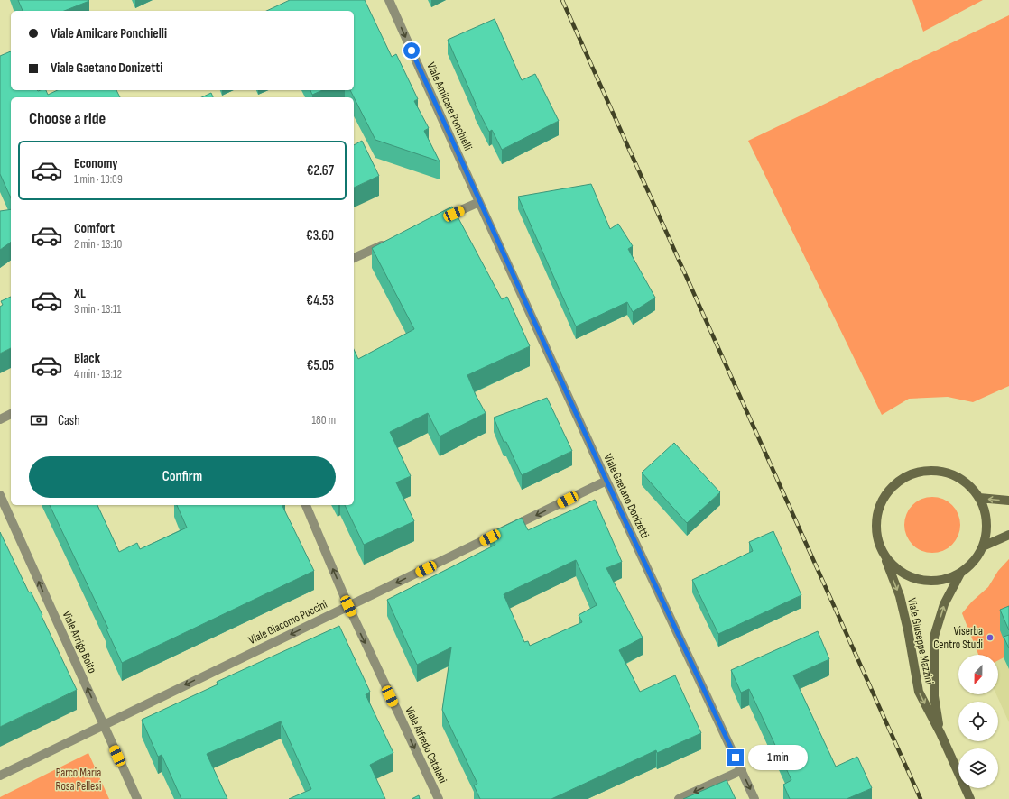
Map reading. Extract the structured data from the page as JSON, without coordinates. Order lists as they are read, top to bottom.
{
  "streets": {
    "street": [
      "Viale Amilcare Ponchielli",
      "Viale Gaetano Donizetti",
      "Viale Giacomo Puccini",
      "Viale Giuseppe Mazzini",
      "Viale Arrigo Boito",
      "Viale Alfredo Catalani"
    ]
  },
  "crossings": [
    ["Viale Amilcare Ponchielli", "Viale Gaetano Donizetti"],
    ["Viale Gaetano Donizetti", "Viale Giacomo Puccini"],
    ["Viale Giacomo Puccini", "Viale Arrigo Boito"],
    ["Viale Giacomo Puccini", "Viale Alfredo Catalani"]
  ],
  "one_way": ["Viale Amilcare Ponchielli", "Viale Giacomo Puccini", "Viale Arrigo Boito"],
  "parks": ["Parco Maria Rosa Pellesi"],
  "places": ["Viserba Centro Studi"],
  "north": "bottom",
  "page": {
    "banner": ["Viale Amilcare Ponchielli", "Viale Gaetano Donizetti"],
    "heading": "Choose a ride",
    "list": [
      {
        "name": "Economy",
        "note": "1 min · 13:09",
        "value": "€2.67"
      },
      {
        "name": "Comfort",
        "note": "2 min · 13:10",
        "value": "€3.60"
      },
      {
        "name": "XL",
        "note": "3 min · 13:11",
        "value": "€4.53"
      },
      {
        "name": "Black",
        "note": "4 min · 13:12",
        "value": "€5.05"
      }
    ],
    "pay": ["Cash", "180 m"],
    "buttons": "Confirm",
    "bubble": "1 min"
  }
}
